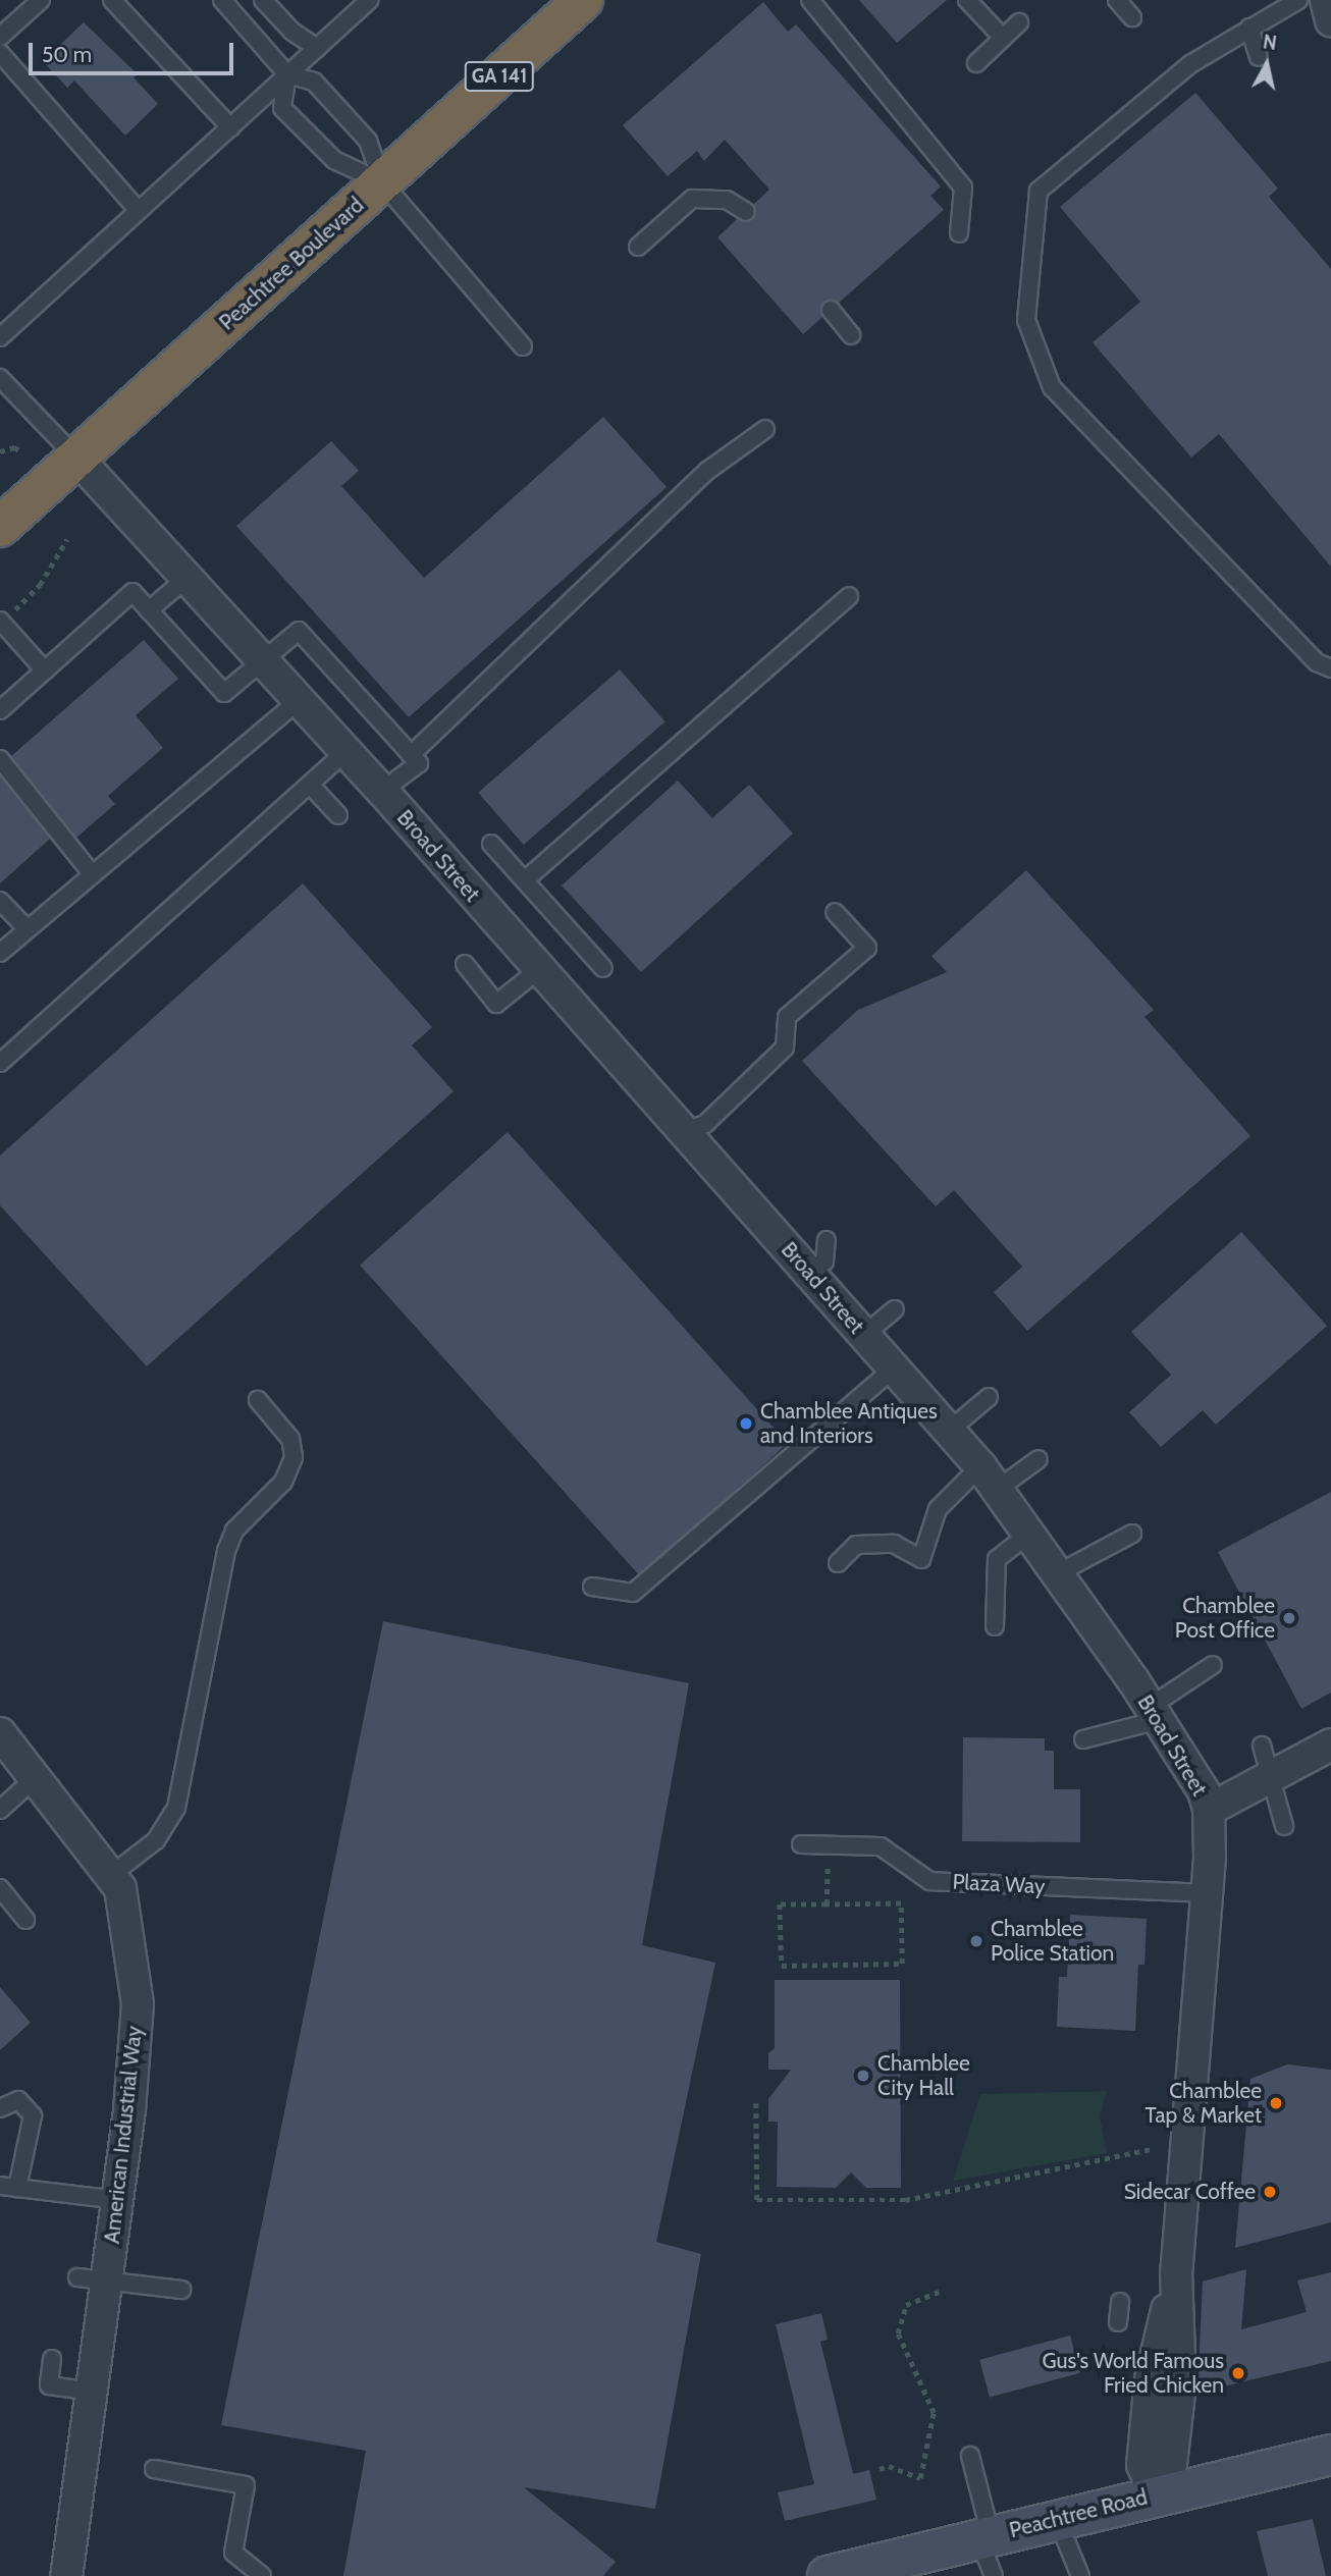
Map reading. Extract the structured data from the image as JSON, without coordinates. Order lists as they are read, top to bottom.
{
  "streets": {
    "highway": ["GA 141", "Peachtree Boulevard"],
    "street": ["Broad Street", "American Industrial Way", "Peachtree Road"],
    "lane": ["Plaza Way"]
  },
  "crossings": [
    ["Peachtree Boulevard", "Broad Street"],
    ["Broad Street", "Plaza Way"],
    ["Broad Street", "Peachtree Road"]
  ],
  "places": [
    "Chamblee Antiques and Interiors",
    "Chamblee Post Office",
    "Chamblee Police Station",
    "Chamblee City Hall",
    "Chamblee Tap & Market",
    "Sidecar Coffee",
    "Gus's World Famous Fried Chicken"
  ],
  "scale_bar": "50 m",
  "north": "top"
}
